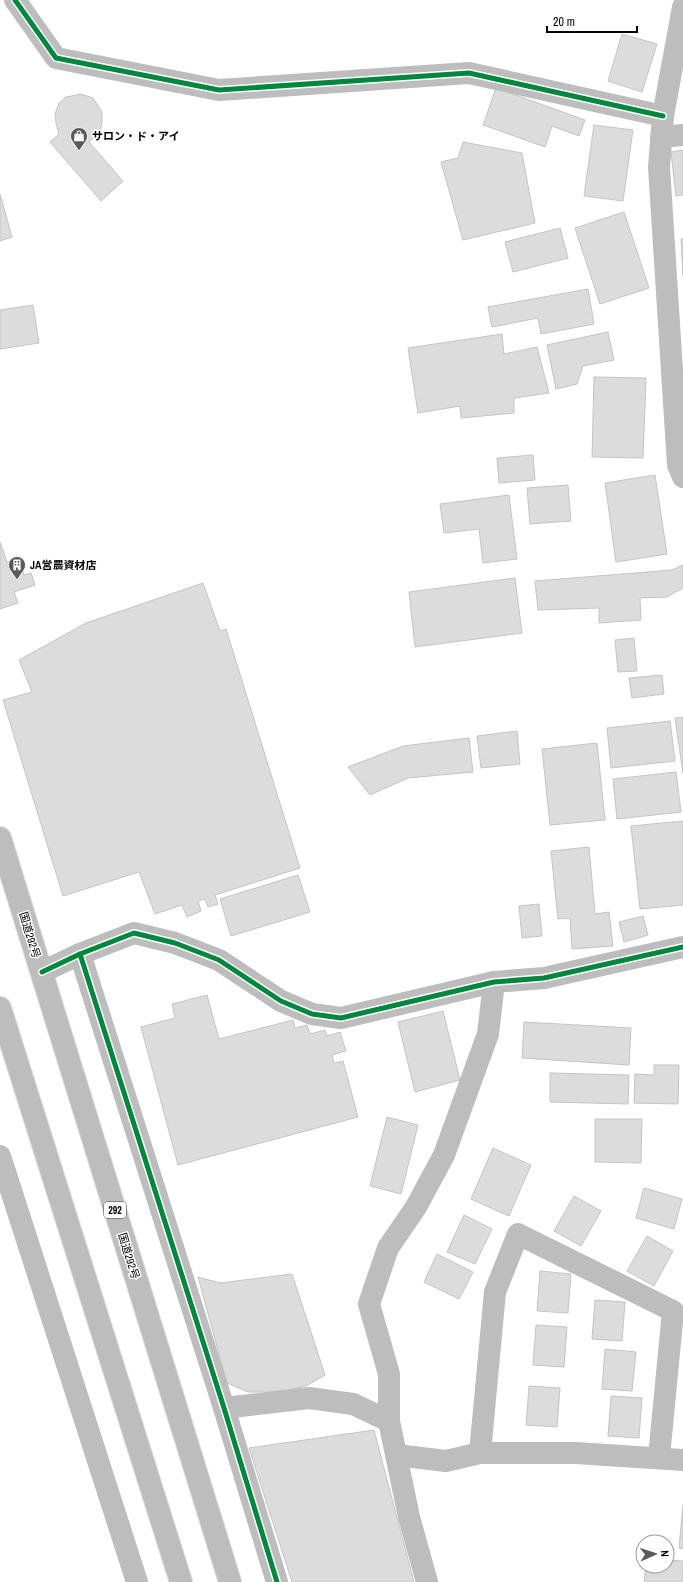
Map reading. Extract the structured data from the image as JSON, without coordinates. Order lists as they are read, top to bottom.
{
  "streets": {
    "main road": ["国道292号", "292"]
  },
  "places": {
    "shop": ["サロン・ド・アイ"],
    "building": ["JA営農資材店"]
  },
  "scale_bar": "20 m",
  "north": "right"
}
